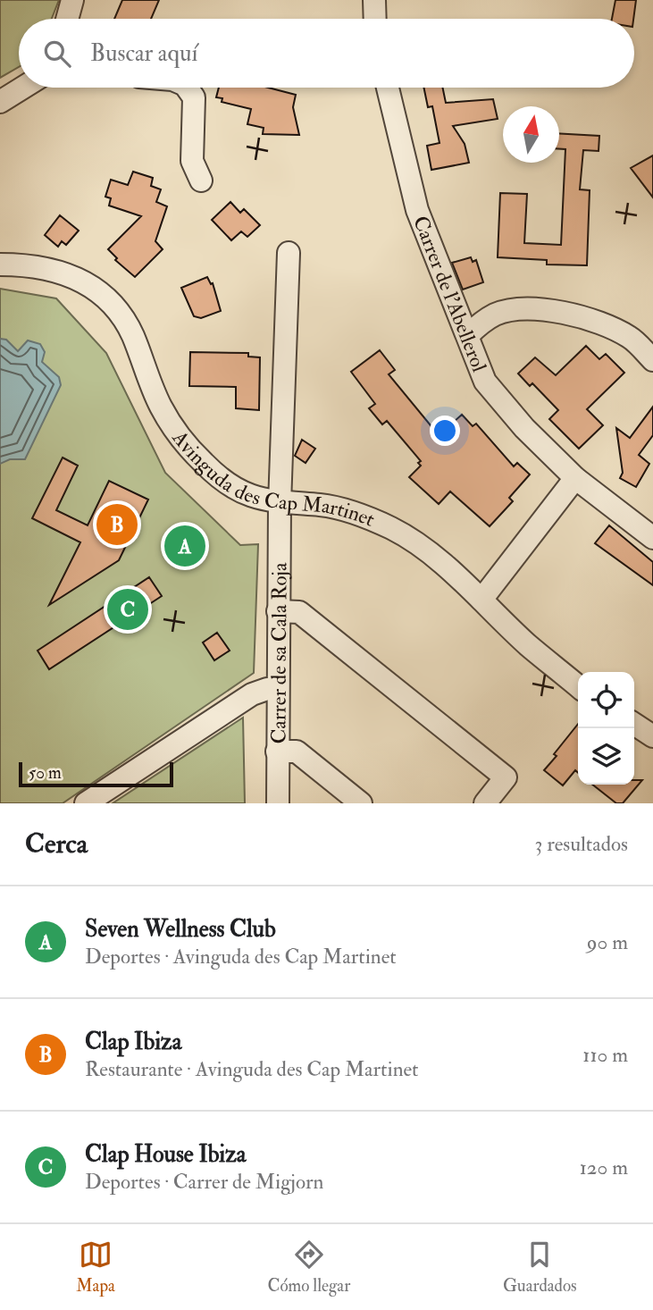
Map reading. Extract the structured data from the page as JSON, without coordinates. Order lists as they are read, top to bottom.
{
  "streets": {
    "street": ["Carrer de l'Abellerol", "Avinguda des Cap Martinet", "Carrer de sa Cala Roja"]
  },
  "crossings": [
    ["Avinguda des Cap Martinet", "Carrer de sa Cala Roja"]
  ],
  "scale_bar": "50 m",
  "north": "top",
  "page": {
    "search": "Buscar aquí",
    "pins": ["B", "A", "C"],
    "scale": "50 m",
    "heading": ["Cerca", "3 resultados"],
    "list": [
      {
        "mark": "A",
        "name": "Seven Wellness Club",
        "note": "Deportes · Avinguda des Cap Martinet",
        "value": "90 m"
      },
      {
        "mark": "B",
        "name": "Clap Ibiza",
        "note": "Restaurante · Avinguda des Cap Martinet",
        "value": "110 m"
      },
      {
        "mark": "C",
        "name": "Clap House Ibiza",
        "note": "Deportes · Carrer de Migjorn",
        "value": "120 m"
      }
    ],
    "nav": ["Mapa", "Cómo llegar", "Guardados"]
  }
}
